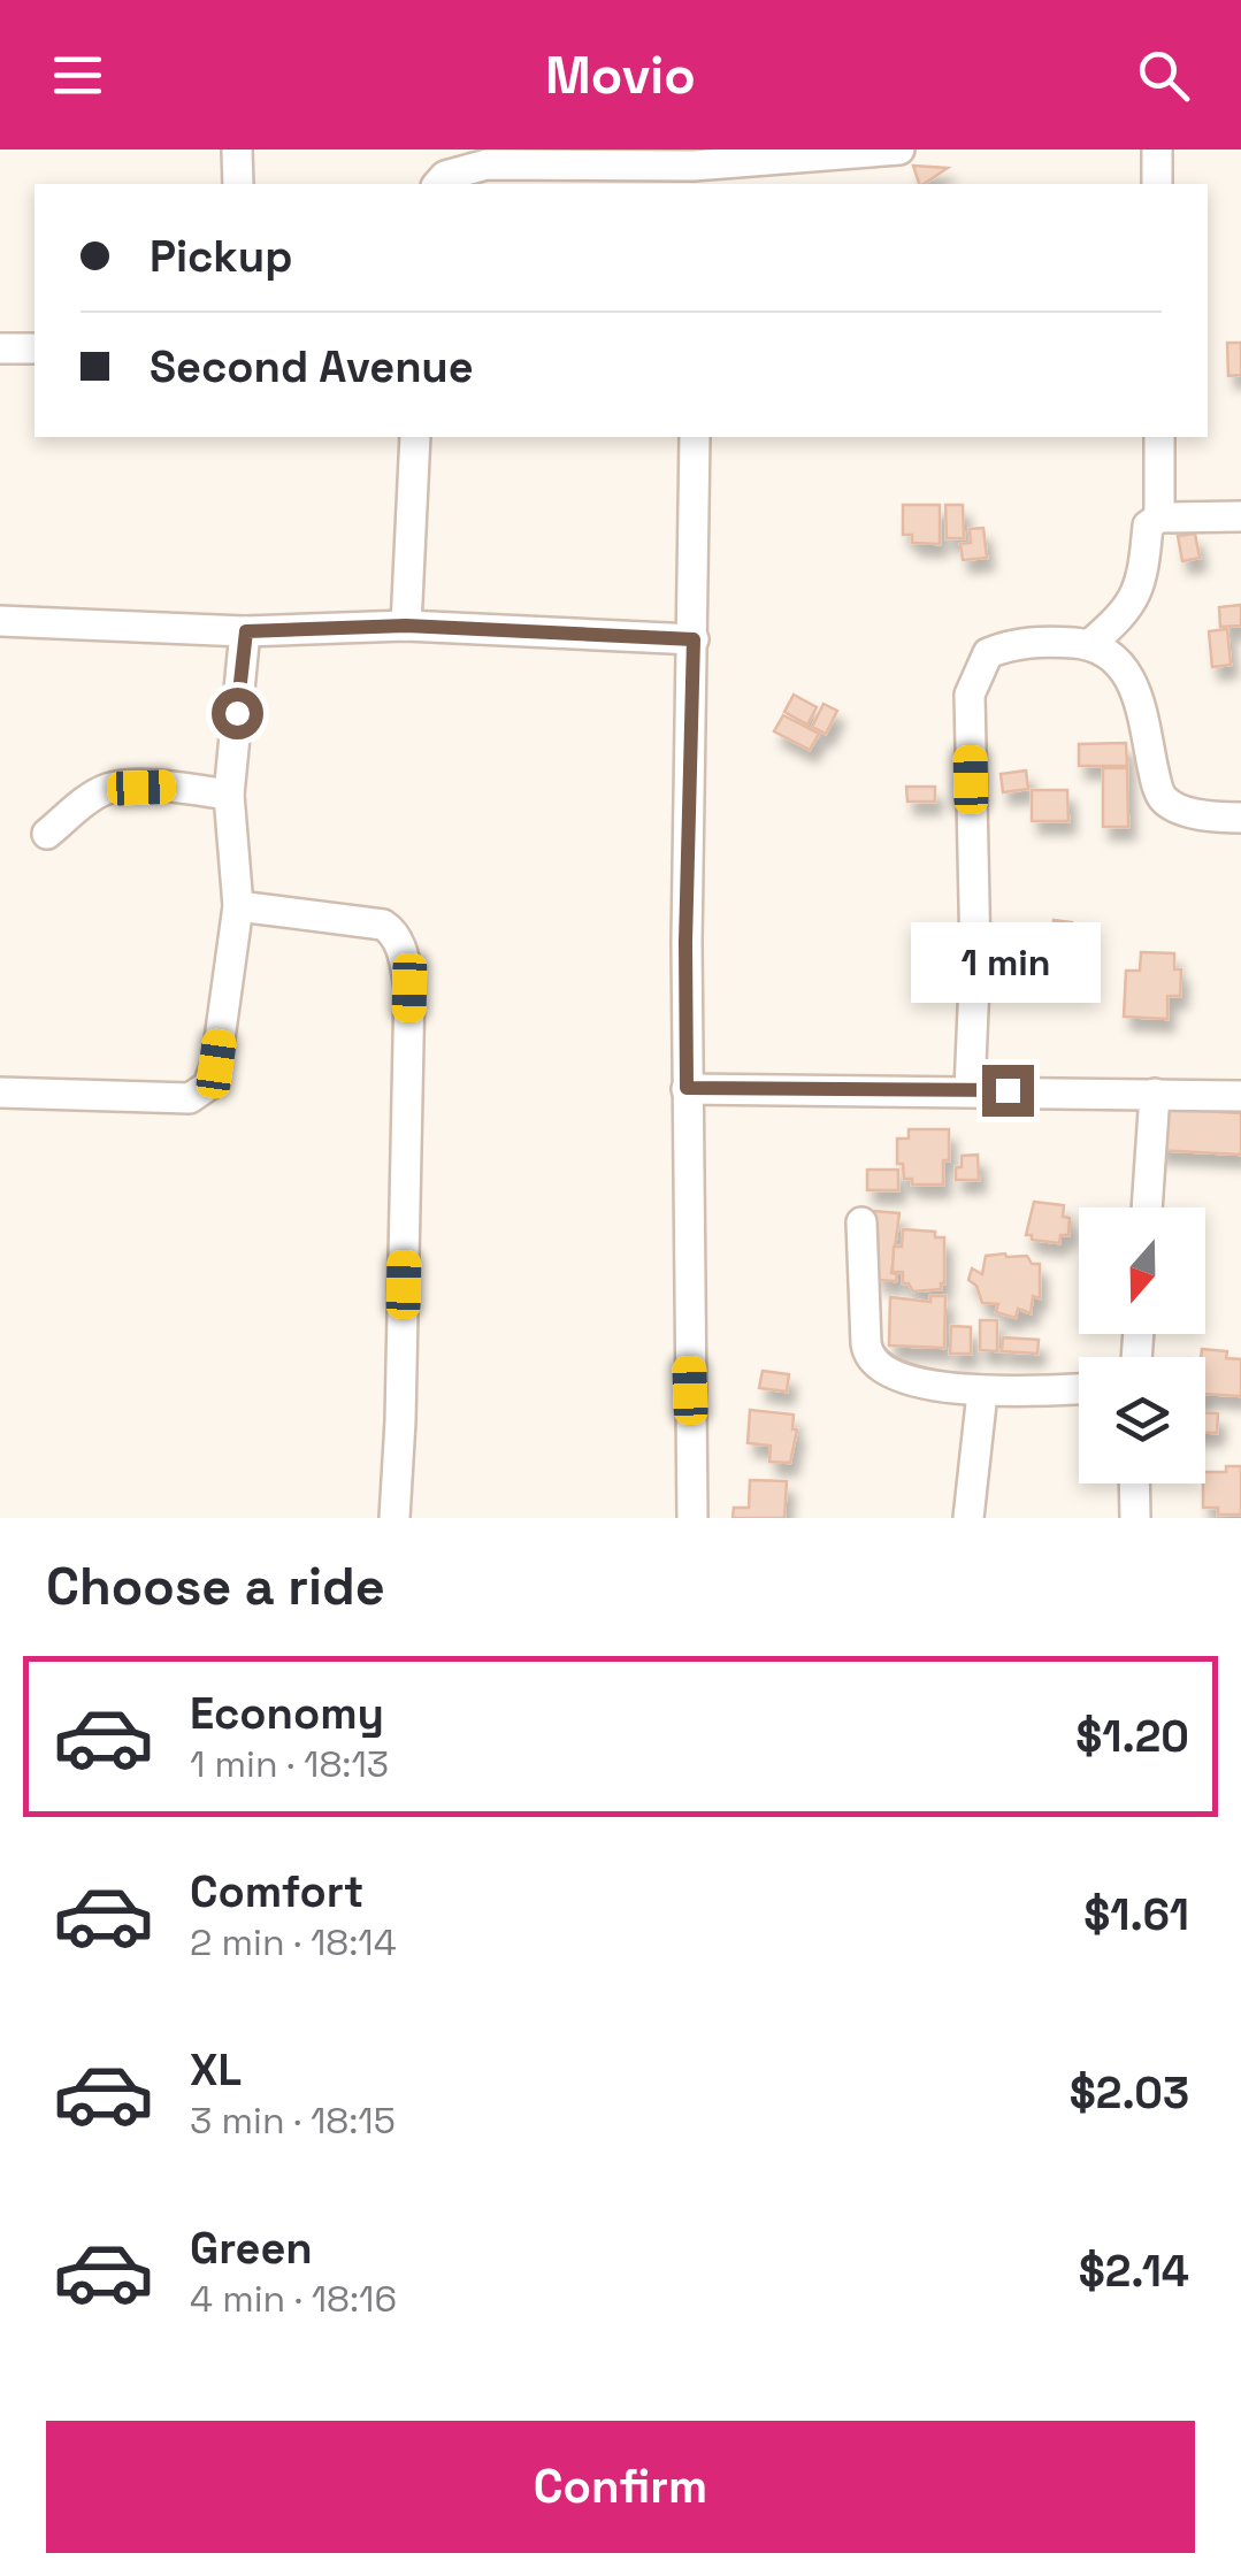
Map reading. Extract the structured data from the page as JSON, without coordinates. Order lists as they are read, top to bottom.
{
  "north": "bottom",
  "page": {
    "header": "Movio",
    "banner": ["Pickup", "Second Avenue"],
    "bubble": "1 min",
    "heading": "Choose a ride",
    "list": [
      {
        "name": "Economy",
        "note": "1 min · 18:13",
        "value": "$1.20"
      },
      {
        "name": "Comfort",
        "note": "2 min · 18:14",
        "value": "$1.61"
      },
      {
        "name": "XL",
        "note": "3 min · 18:15",
        "value": "$2.03"
      },
      {
        "name": "Green",
        "note": "4 min · 18:16",
        "value": "$2.14"
      }
    ],
    "buttons": "Confirm"
  }
}
